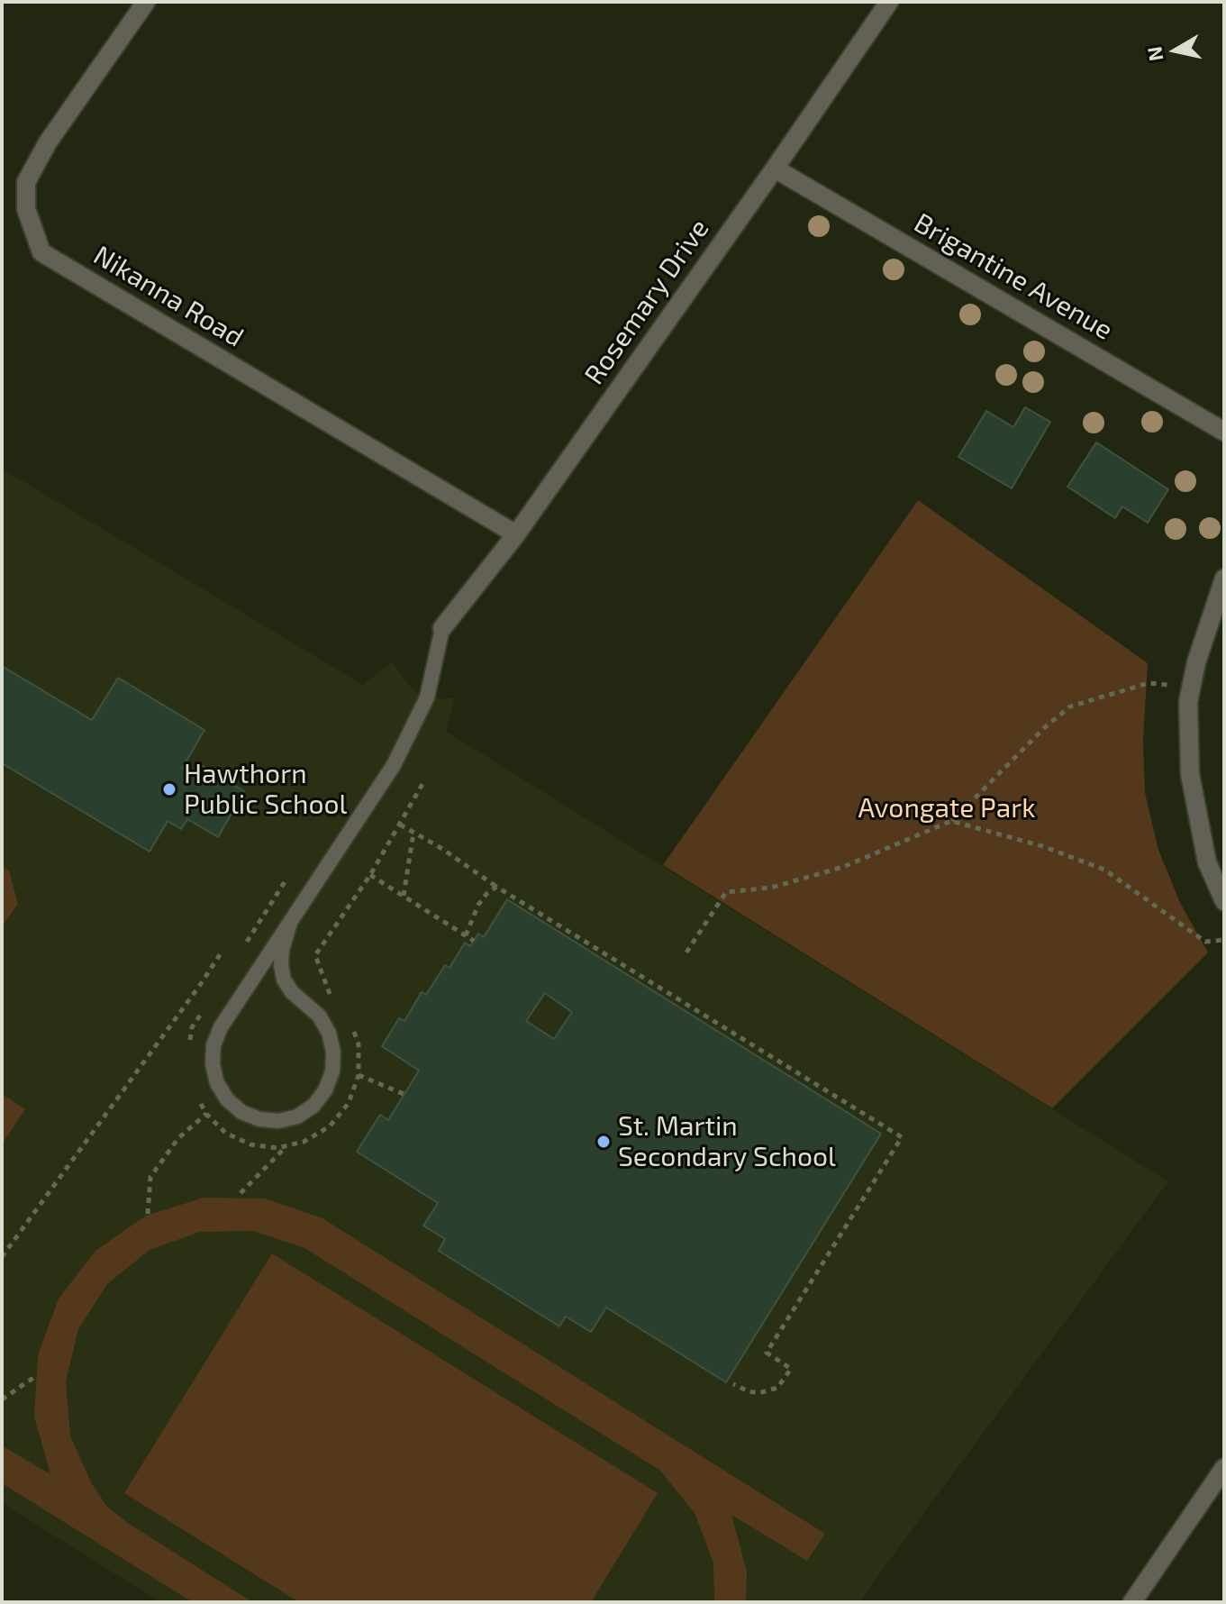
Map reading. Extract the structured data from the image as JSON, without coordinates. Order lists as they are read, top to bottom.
{
  "streets": {
    "street": ["Brigantine Avenue", "Nikanna Road", "Rosemary Drive"]
  },
  "crossings": [
    ["Brigantine Avenue", "Rosemary Drive"],
    ["Nikanna Road", "Rosemary Drive"]
  ],
  "parks": ["Avongate Park"],
  "places": ["Hawthorn Public School", "St. Martin Secondary School"],
  "north": "left"
}
